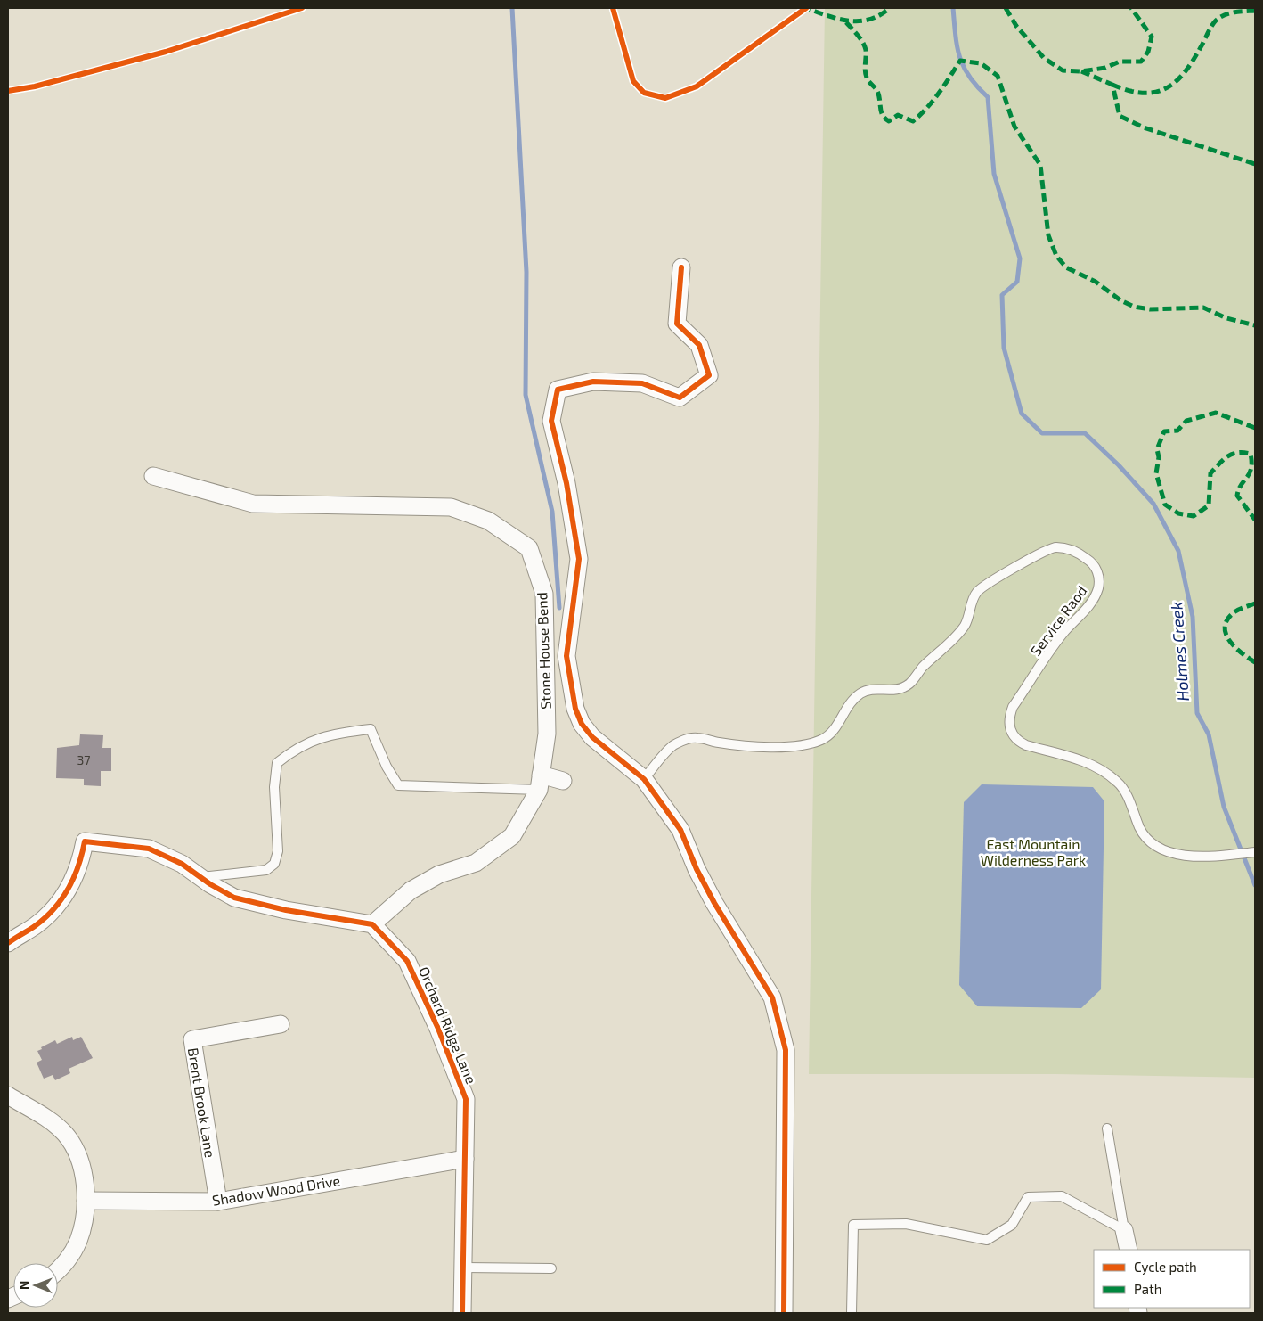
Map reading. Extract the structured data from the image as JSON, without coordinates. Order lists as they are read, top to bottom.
{
  "streets": {
    "street": [
      "Stone House Bend",
      "Orchard Ridge Lane",
      "Brent Brook Lane",
      "Shadow Wood Drive"
    ],
    "lane": ["Service Raod"]
  },
  "crossings": [
    ["Stone House Bend", "Orchard Ridge Lane"],
    ["Orchard Ridge Lane", "Shadow Wood Drive"],
    ["Brent Brook Lane", "Shadow Wood Drive"]
  ],
  "water": ["Holmes Creek"],
  "parks": ["East Mountain Wilderness Park"],
  "house_numbers": ["37"],
  "legend": ["Cycle path", "Path"],
  "north": "left"
}
